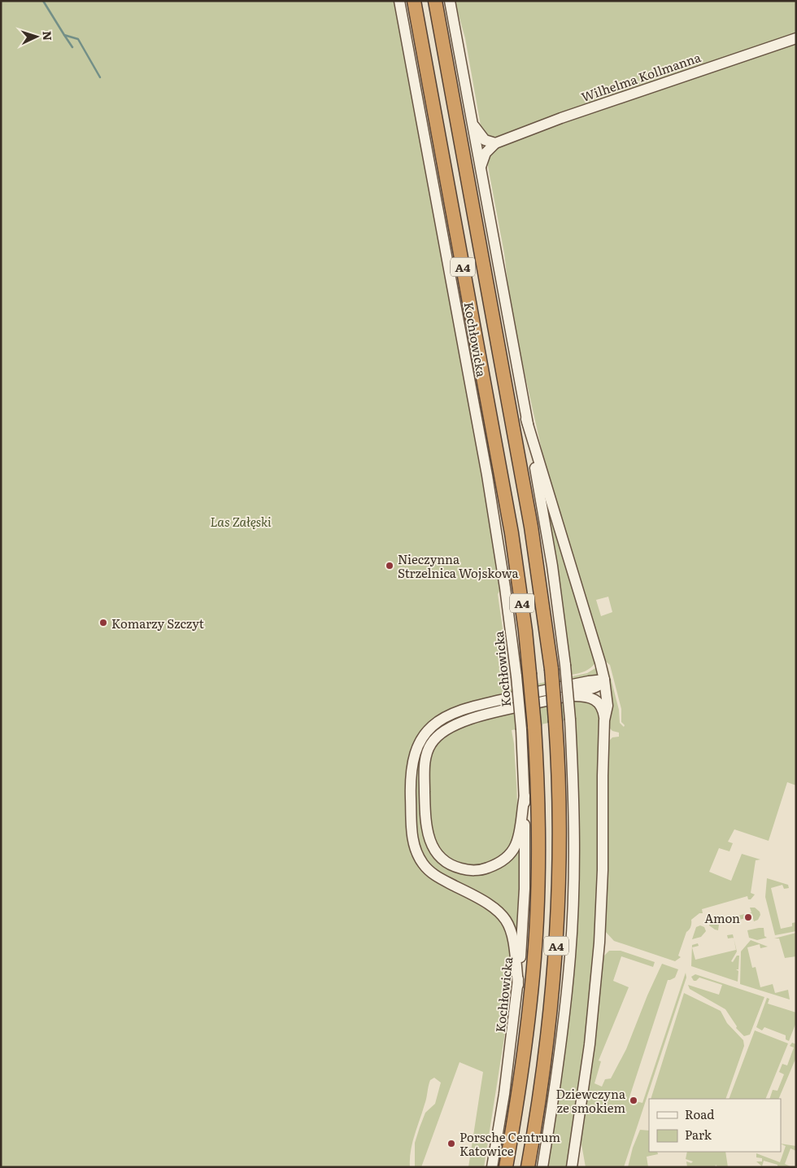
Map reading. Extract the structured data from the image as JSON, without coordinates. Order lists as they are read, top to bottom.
{
  "streets": {
    "highway": ["A4"],
    "street": ["Wilhelma Kollmanna", "Kochłowicka"]
  },
  "parks": ["Las Załęski"],
  "places": [
    "Nieczynna Strzelnica Wojskowa",
    "Komarzy Szczyt",
    "Amon",
    "Dziewczyna ze smokiem",
    "Porsche Centrum Katowice"
  ],
  "legend": ["Road", "Park"],
  "north": "right"
}
